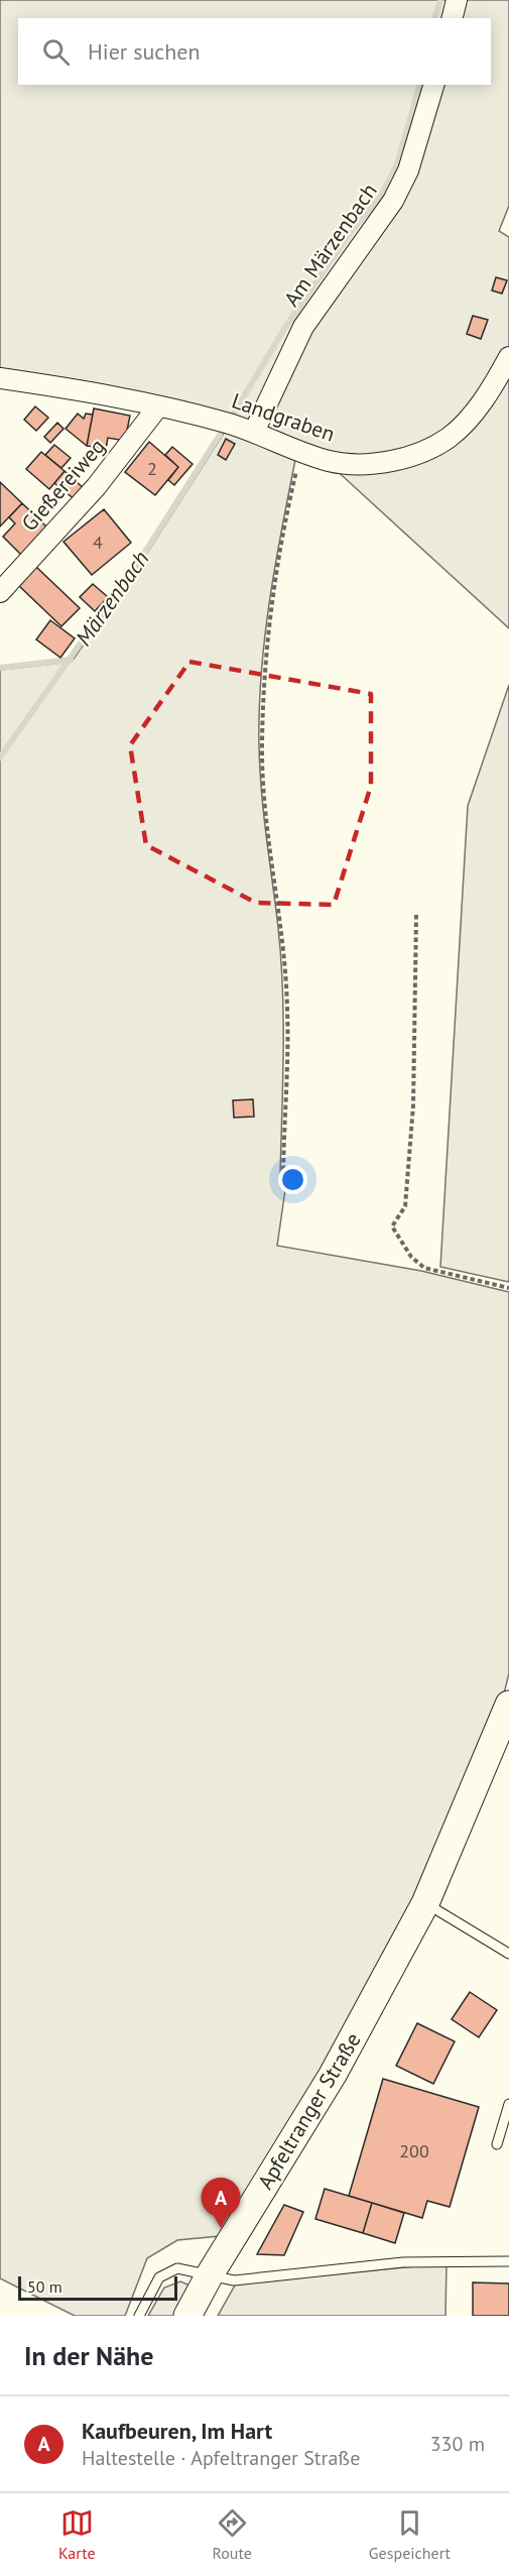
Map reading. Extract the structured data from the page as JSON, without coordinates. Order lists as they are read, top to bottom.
{
  "streets": {
    "street": [
      "Am Märzenbach",
      "Landgraben",
      "Gießereiweg",
      "Apfeltranger Straße"
    ]
  },
  "crossings": [
    ["Am Märzenbach", "Landgraben"],
    ["Landgraben", "Gießereiweg"]
  ],
  "water": ["Märzenbach"],
  "house_numbers": ["2", "4", "200"],
  "scale_bar": "50 m",
  "page": {
    "search": "Hier suchen",
    "pins": "A",
    "scale": "50 m",
    "heading": "In der Nähe",
    "list": [
      {
        "mark": "A",
        "name": "Kaufbeuren, Im Hart",
        "note": "Haltestelle · Apfeltranger Straße",
        "value": "330 m"
      }
    ],
    "nav": ["Karte", "Route", "Gespeichert"]
  }
}
